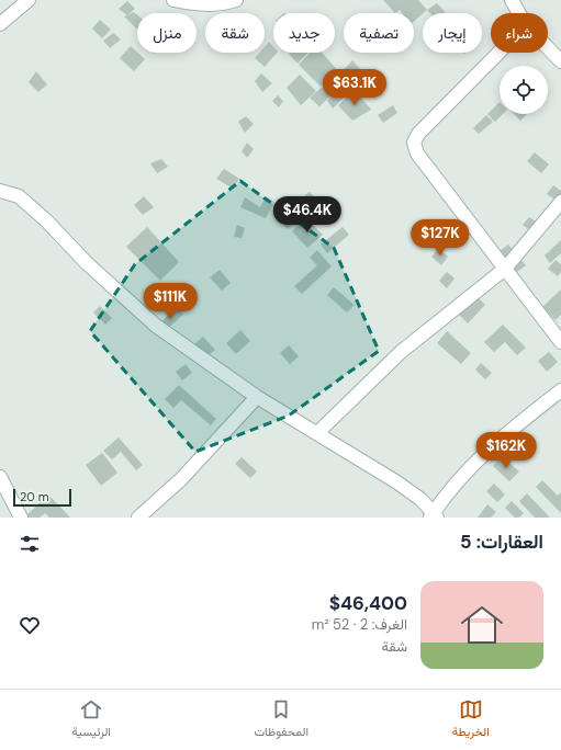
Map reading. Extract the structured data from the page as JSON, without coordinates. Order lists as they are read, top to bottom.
{
  "scale_bar": "20 m",
  "page": {
    "chip": [
      "شراء",
      "إيجار",
      "تصفية",
      "جديد",
      "شقة",
      "منزل"
    ],
    "price": [
      "$63.1K",
      "$46.4K",
      "$127K",
      "$111K",
      "$162K"
    ],
    "scale": "20 m",
    "heading": "العقارات: 5",
    "list": [
      {
        "name": "$46,400",
        "note": "الغرف: 2 · 52 m² · شقة"
      }
    ],
    "tabs": ["الخريطة", "المحفوظات", "الرئيسية"]
  }
}
